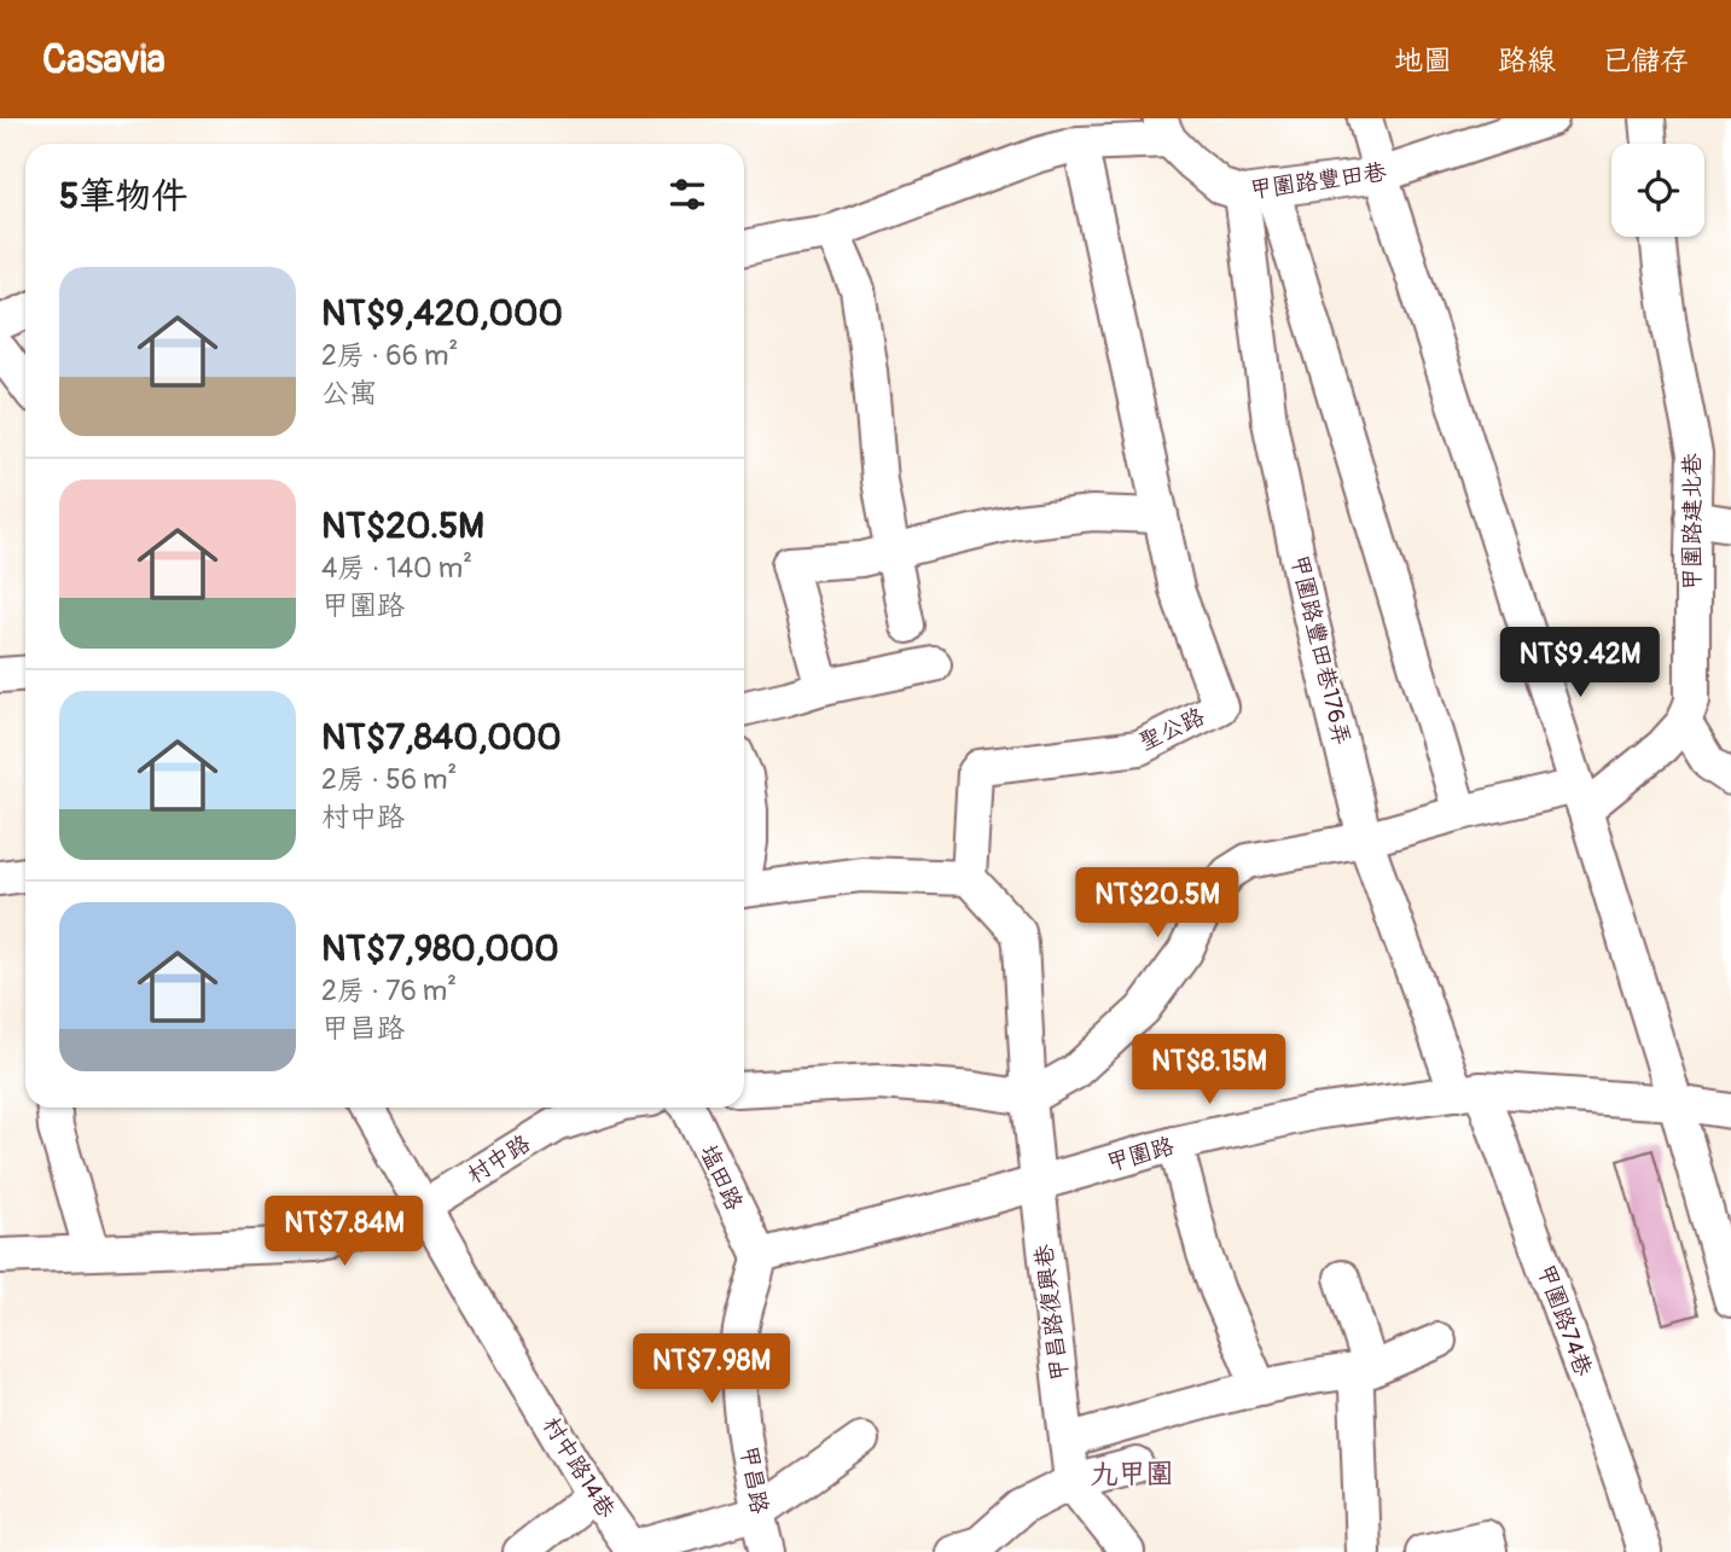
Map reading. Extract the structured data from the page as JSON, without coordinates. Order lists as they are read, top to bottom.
{
  "streets": {
    "street": [
      "甲圍路豐田巷",
      "甲圍路建北巷",
      "甲圍路豐田巷176弄",
      "聖公路",
      "甲圍路",
      "村中路",
      "塩田路",
      "甲昌路復興巷",
      "甲圍路74巷",
      "村中路14巷",
      "甲昌路"
    ]
  },
  "crossings": [
    ["甲圍路豐田巷", "甲圍路豐田巷176弄"],
    ["甲圍路豐田巷176弄", "甲圍路"],
    ["甲圍路豐田巷176弄", "甲圍路74巷"],
    ["甲圍路", "塩田路"],
    ["甲圍路", "甲昌路復興巷"],
    ["甲圍路", "甲圍路74巷"],
    ["甲圍路", "甲昌路"],
    ["村中路", "村中路14巷"],
    ["塩田路", "甲昌路"],
    ["村中路14巷", "甲昌路"]
  ],
  "districts": ["九甲圍"],
  "page": {
    "header": "Casavia",
    "nav": ["地圖", "路線", "已儲存"],
    "heading": "5筆物件",
    "list": [
      {
        "name": "NT$9,420,000",
        "note": "2房 · 66 m² · 公寓"
      },
      {
        "name": "NT$20.5M",
        "note": "4房 · 140 m² · 甲圍路"
      },
      {
        "name": "NT$7,840,000",
        "note": "2房 · 56 m² · 村中路"
      },
      {
        "name": "NT$7,980,000",
        "note": "2房 · 76 m² · 甲昌路"
      }
    ],
    "price": [
      "NT$9.42M",
      "NT$20.5M",
      "NT$8.15M",
      "NT$7.84M",
      "NT$7.98M"
    ]
  }
}
